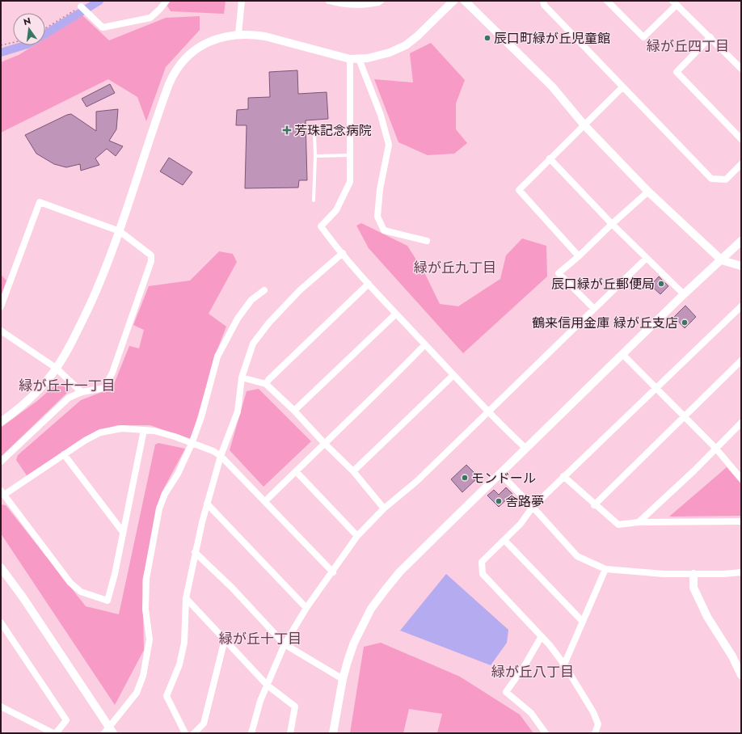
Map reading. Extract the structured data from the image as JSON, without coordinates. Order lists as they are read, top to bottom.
{
  "districts": [
    "緑が丘四丁目",
    "緑が丘九丁目",
    "緑が丘十一丁目",
    "緑が丘十丁目",
    "緑が丘八丁目"
  ],
  "places": {
    "other": [
      "辰口町緑が丘児童館",
      "辰口緑が丘郵便局",
      "鶴来信用金庫 緑が丘支店",
      "モンドール",
      "舎路夢"
    ],
    "health": ["芳珠記念病院"]
  },
  "north": "top"
}
